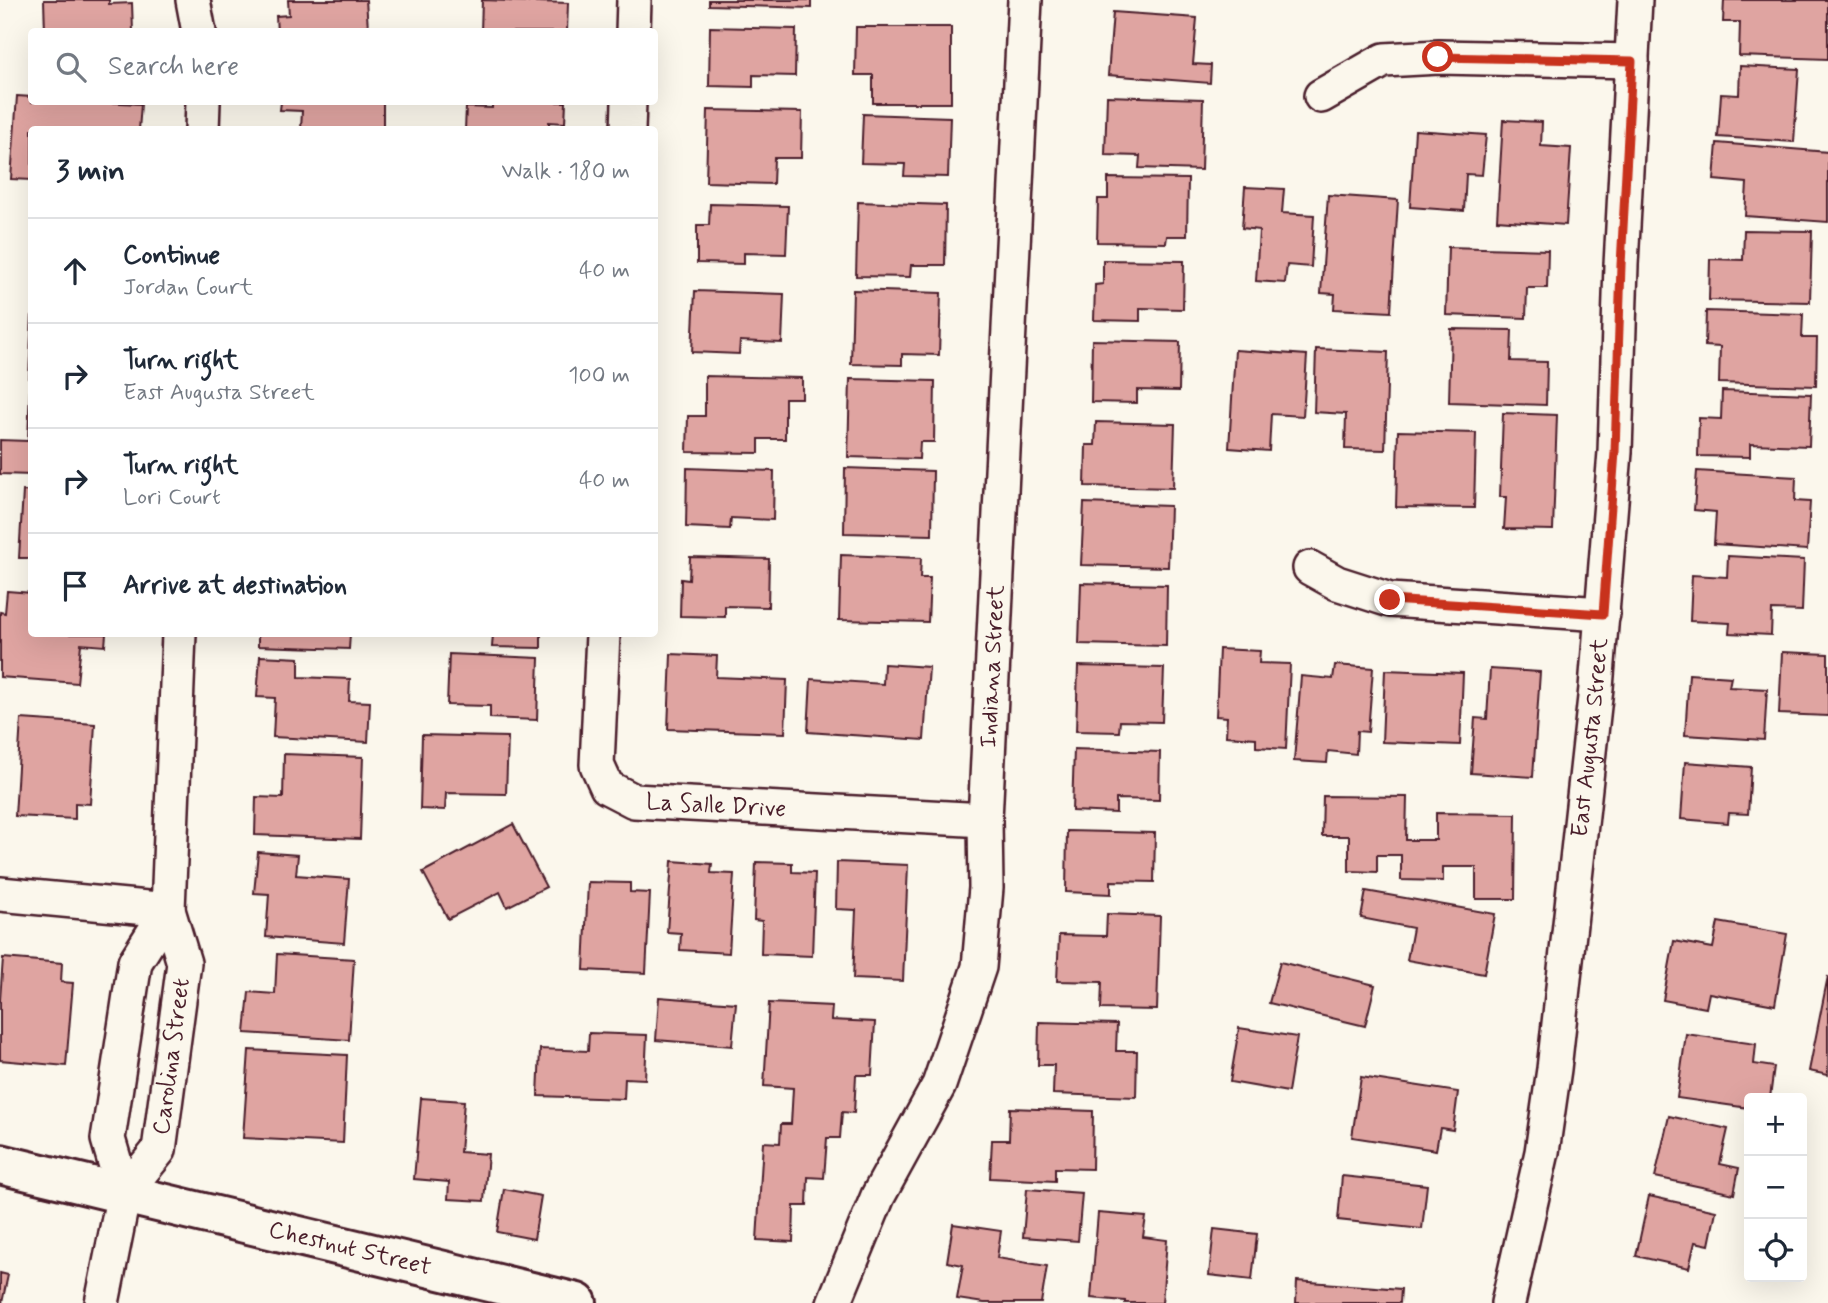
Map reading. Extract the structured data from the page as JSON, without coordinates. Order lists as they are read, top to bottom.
{
  "streets": {
    "street": [
      "Indiana Street",
      "East Augusta Street",
      "La Salle Drive",
      "Carolina Street",
      "Chestnut Street"
    ]
  },
  "crossings": [
    ["Indiana Street", "La Salle Drive"],
    ["Carolina Street", "Chestnut Street"]
  ],
  "page": {
    "search": "Search here",
    "heading": ["3 min", "Walk · 180 m"],
    "list": [
      ["Continue", "Jordan Court", "40 m"],
      ["Turn right", "East Augusta Street", "100 m"],
      ["Turn right", "Lori Court", "40 m"],
      "Arrive at destination"
    ],
    "map_buttons": ["+", "−"]
  }
}
